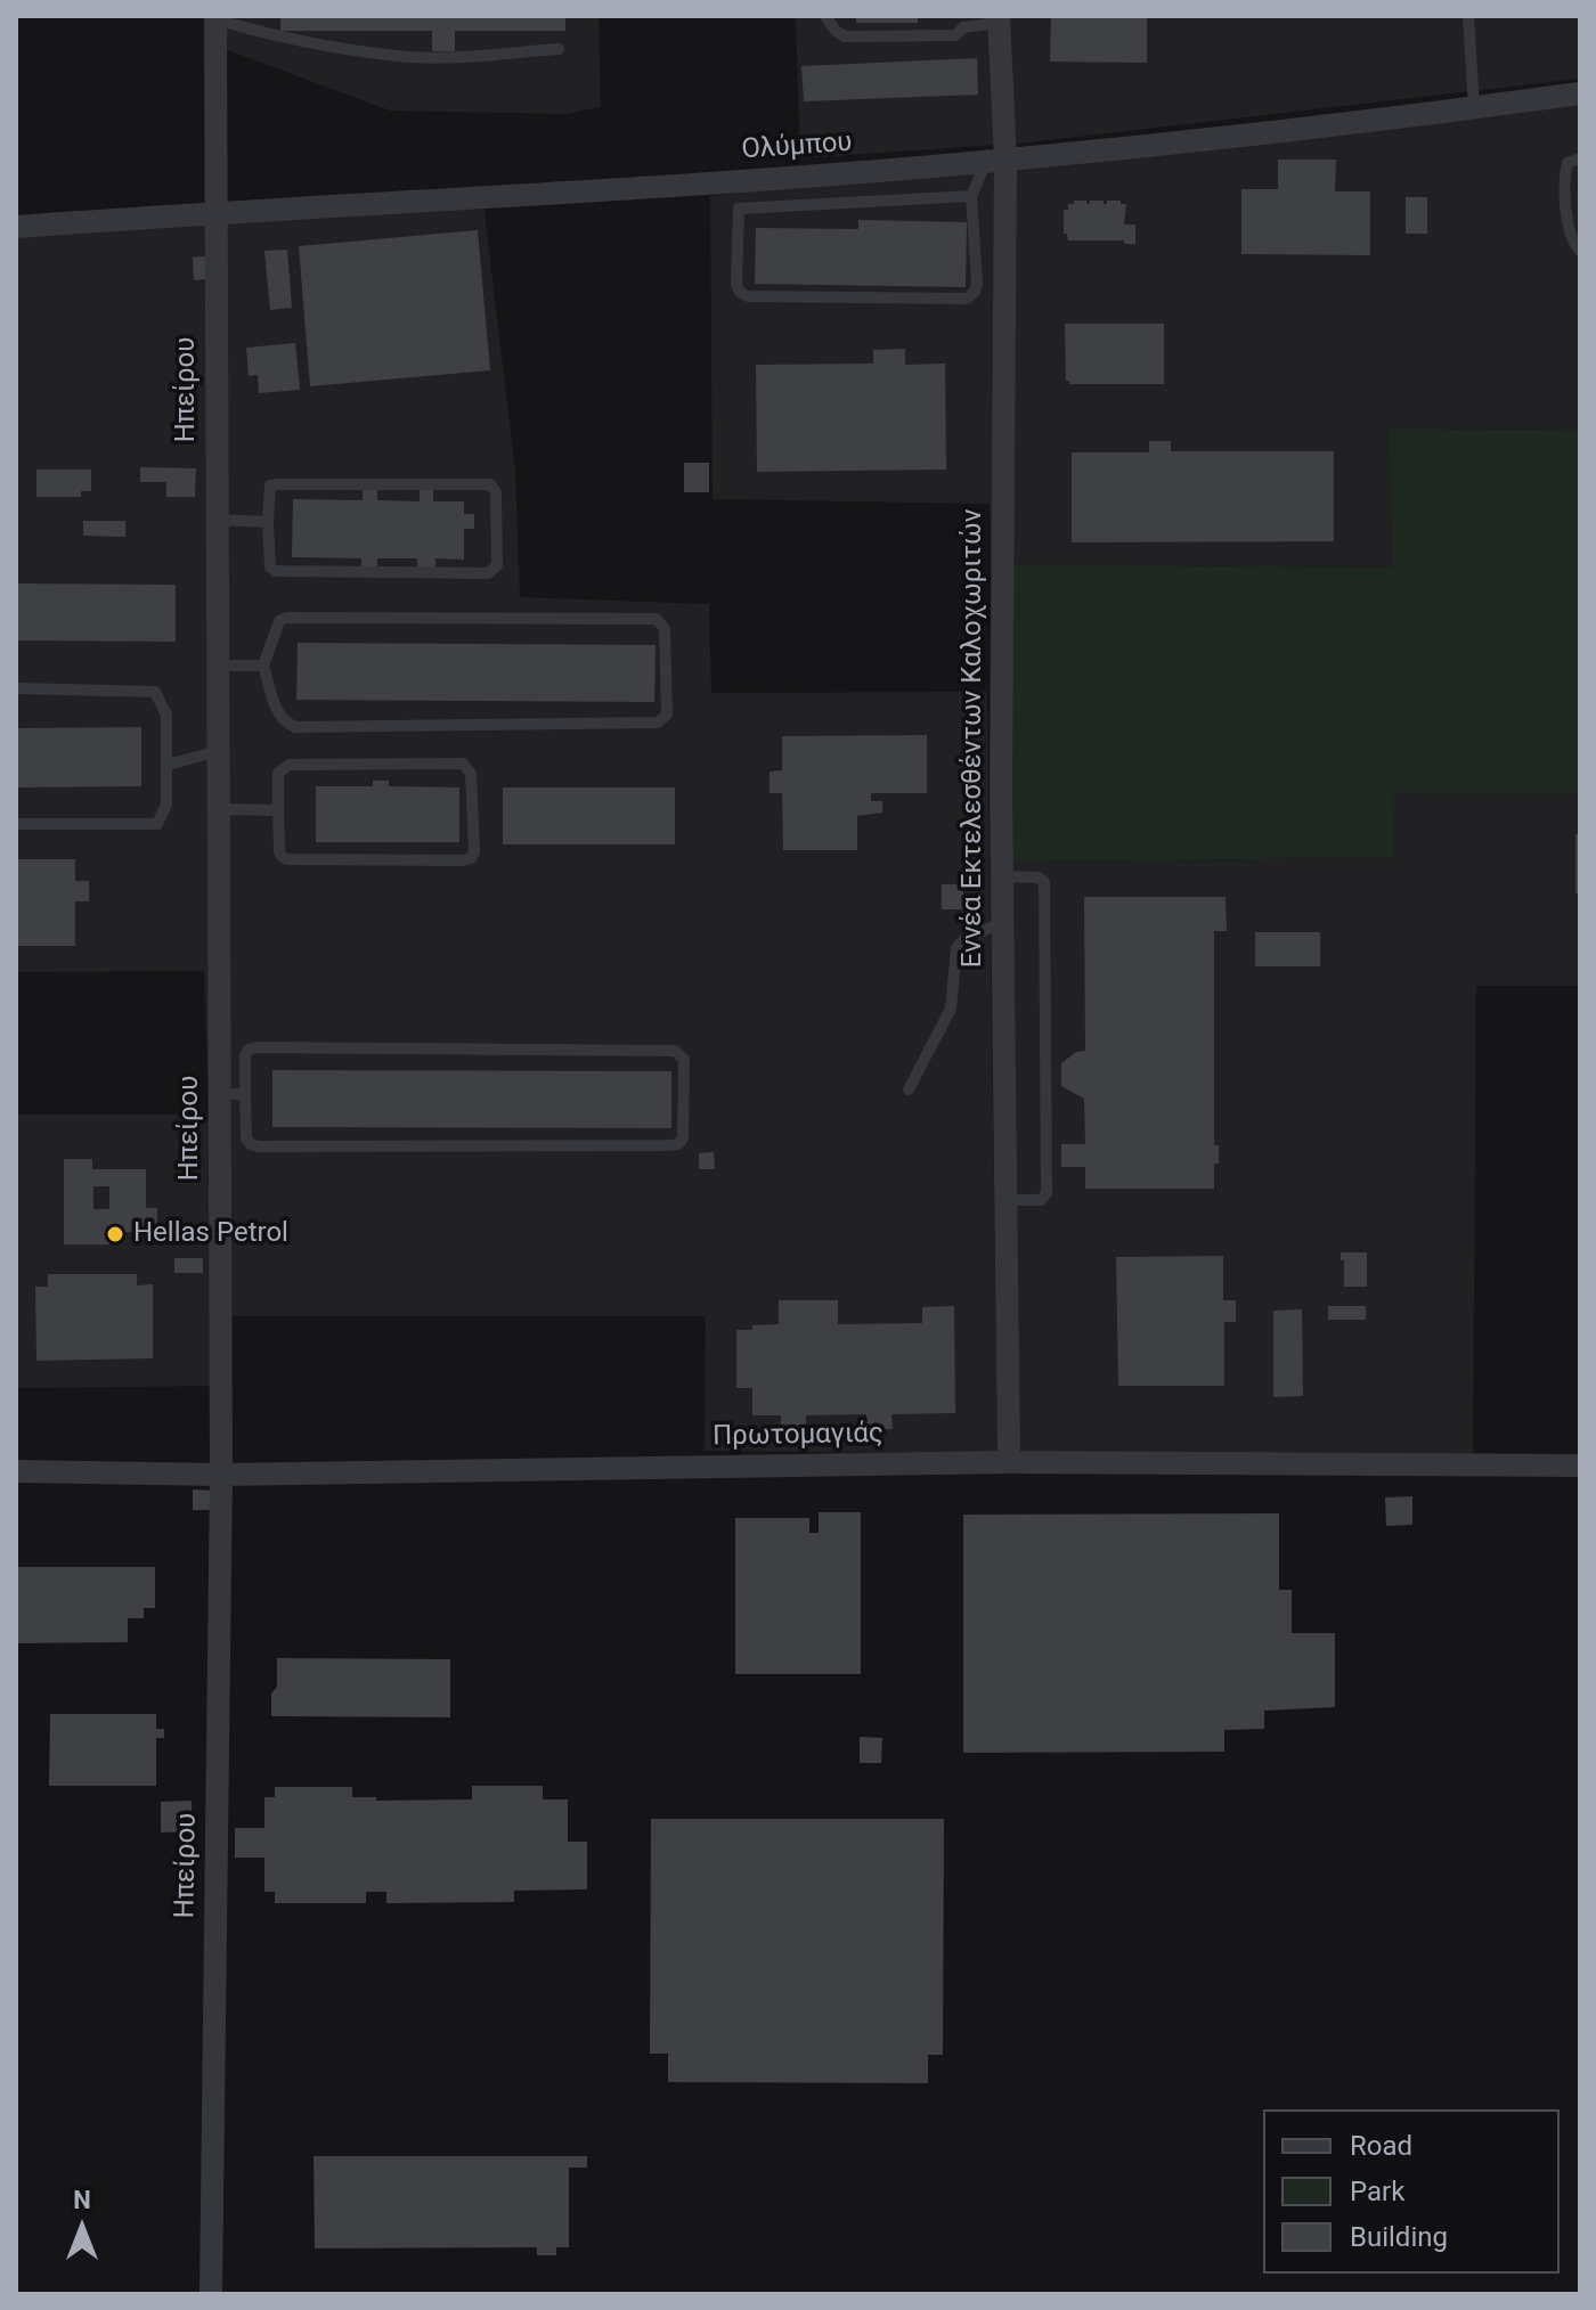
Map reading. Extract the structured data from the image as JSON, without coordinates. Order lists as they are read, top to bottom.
{
  "streets": {
    "street": [
      "Ολύμπου",
      "Ηπείρου",
      "Εννέα Εκτελεσθέντων Καλοχωριτών",
      "Πρωτομαγιάς"
    ]
  },
  "crossings": [
    ["Ολύμπου", "Ηπείρου"],
    ["Ολύμπου", "Εννέα Εκτελεσθέντων Καλοχωριτών"],
    ["Ηπείρου", "Πρωτομαγιάς"],
    ["Εννέα Εκτελεσθέντων Καλοχωριτών", "Πρωτομαγιάς"]
  ],
  "places": ["Hellas Petrol"],
  "legend": ["Road", "Park", "Building"],
  "north": "top"
}
